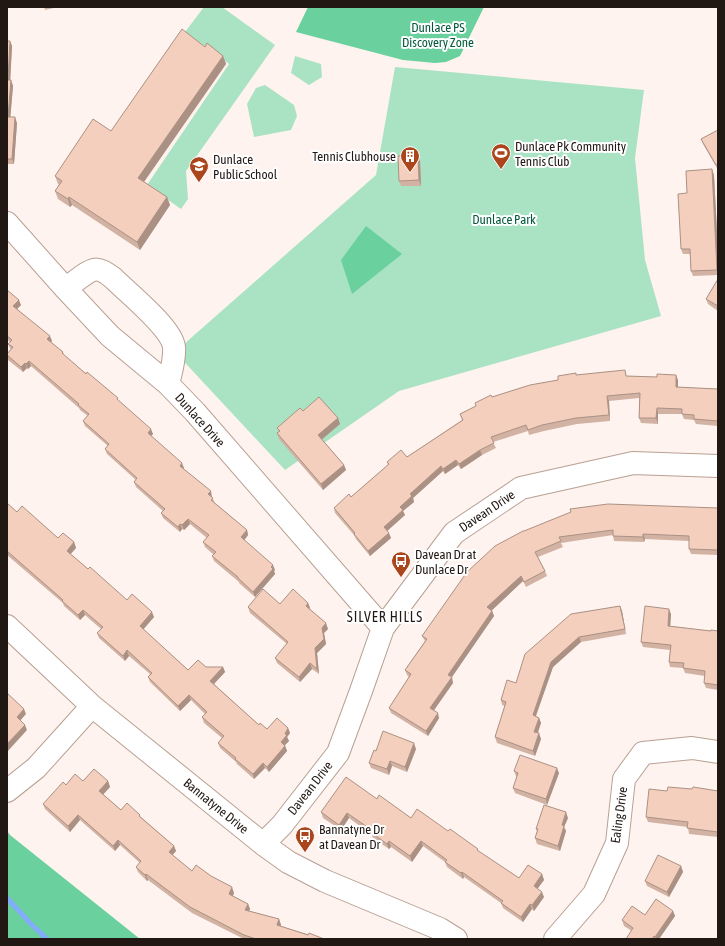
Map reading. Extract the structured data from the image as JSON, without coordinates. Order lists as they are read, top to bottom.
{
  "streets": {
    "street": [
      "Dunlace Drive",
      "Davean Drive",
      "Bannatyne Drive",
      "Ealing Drive"
    ]
  },
  "crossings": [
    ["Dunlace Drive", "Davean Drive"],
    ["Davean Drive", "Bannatyne Drive"]
  ],
  "districts": ["SILVER HILLS"],
  "parks": ["Dunlace PS Discovery Zone", "Dunlace Park"],
  "places": {
    "sports": ["Dunlace Pk Community Tennis Club"],
    "building": ["Tennis Clubhouse"],
    "school or university": ["Dunlace Public School"],
    "bus stop": ["Davean Dr at Dunlace Dr", "Bannatyne Dr at Davean Dr"]
  }
}
